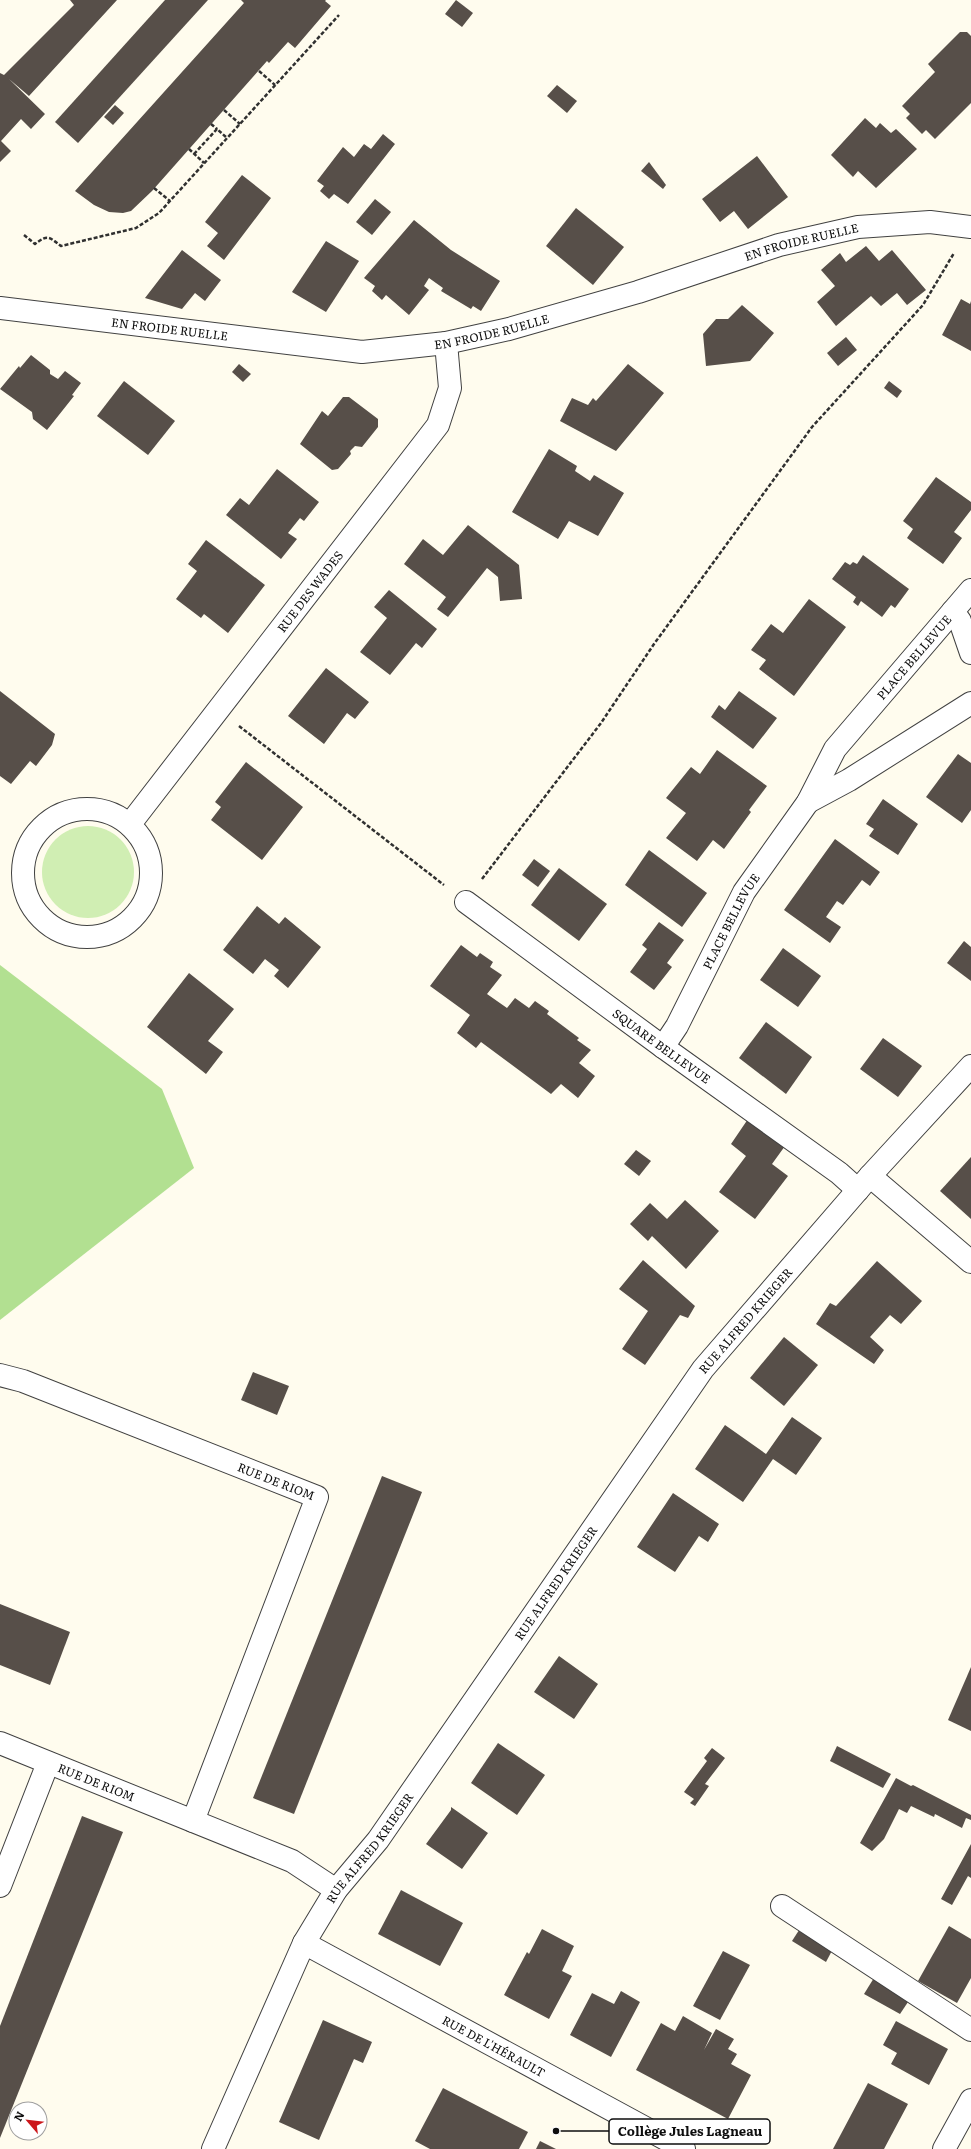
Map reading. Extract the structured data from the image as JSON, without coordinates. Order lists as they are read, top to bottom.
{
  "streets": {
    "street": [
      "EN FROIDE RUELLE",
      "RUE DES WADES",
      "PLACE BELLEVUE",
      "SQUARE BELLEVUE",
      "RUE ALFRED KRIEGER",
      "RUE DE RIOM",
      "RUE DE L'HÉRAULT"
    ]
  },
  "crossings": [
    ["EN FROIDE RUELLE", "RUE DES WADES"],
    ["PLACE BELLEVUE", "SQUARE BELLEVUE"],
    ["SQUARE BELLEVUE", "RUE ALFRED KRIEGER"],
    ["RUE ALFRED KRIEGER", "RUE DE RIOM"],
    ["RUE ALFRED KRIEGER", "RUE DE L'HÉRAULT"]
  ],
  "places": ["Collège Jules Lagneau"],
  "north": "top left"
}
